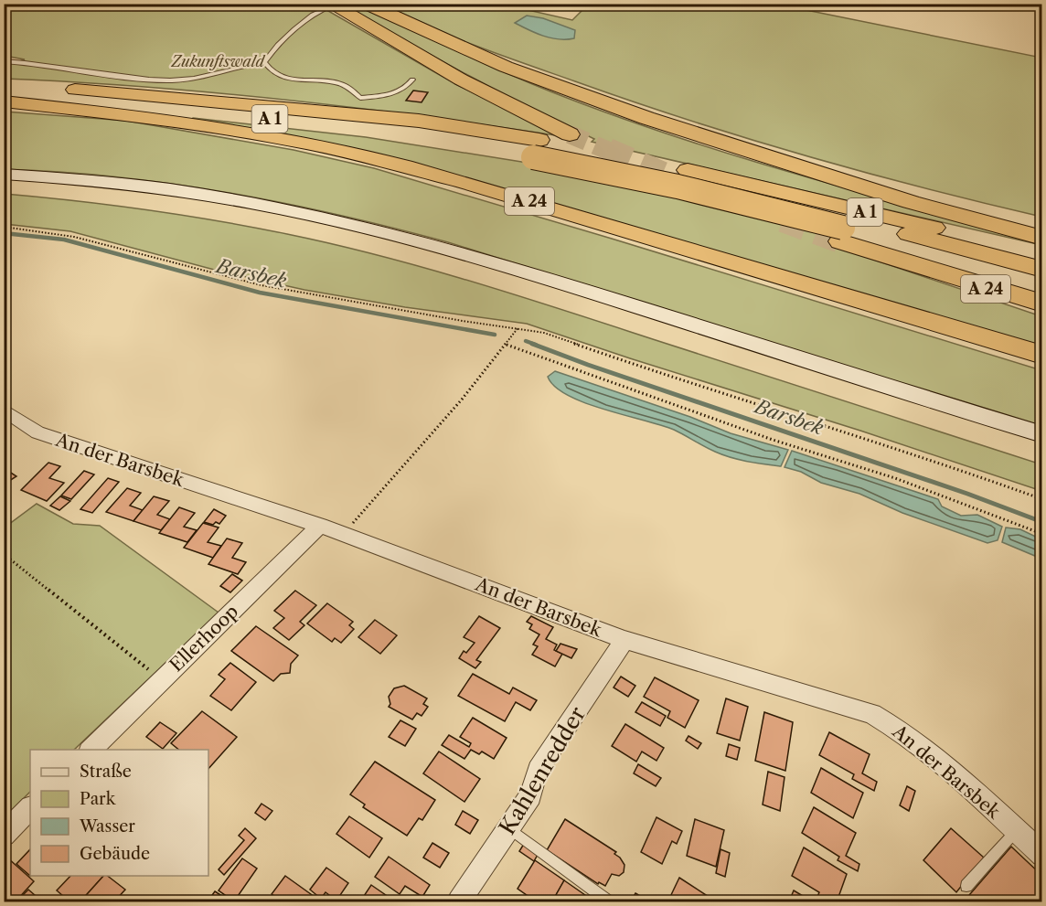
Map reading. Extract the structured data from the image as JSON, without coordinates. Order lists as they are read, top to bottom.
{
  "streets": {
    "highway": ["A 1", "A 24"],
    "street": ["An der Barsbek", "Ellerhoop", "Kahlenredder"]
  },
  "crossings": [
    ["A 1", "A 24"],
    ["An der Barsbek", "Ellerhoop"],
    ["An der Barsbek", "Kahlenredder"]
  ],
  "water": ["Barsbek"],
  "parks": ["Zukunftswald"],
  "legend": [
    "Straße",
    "Park",
    "Wasser",
    "Gebäude"
  ]
}
